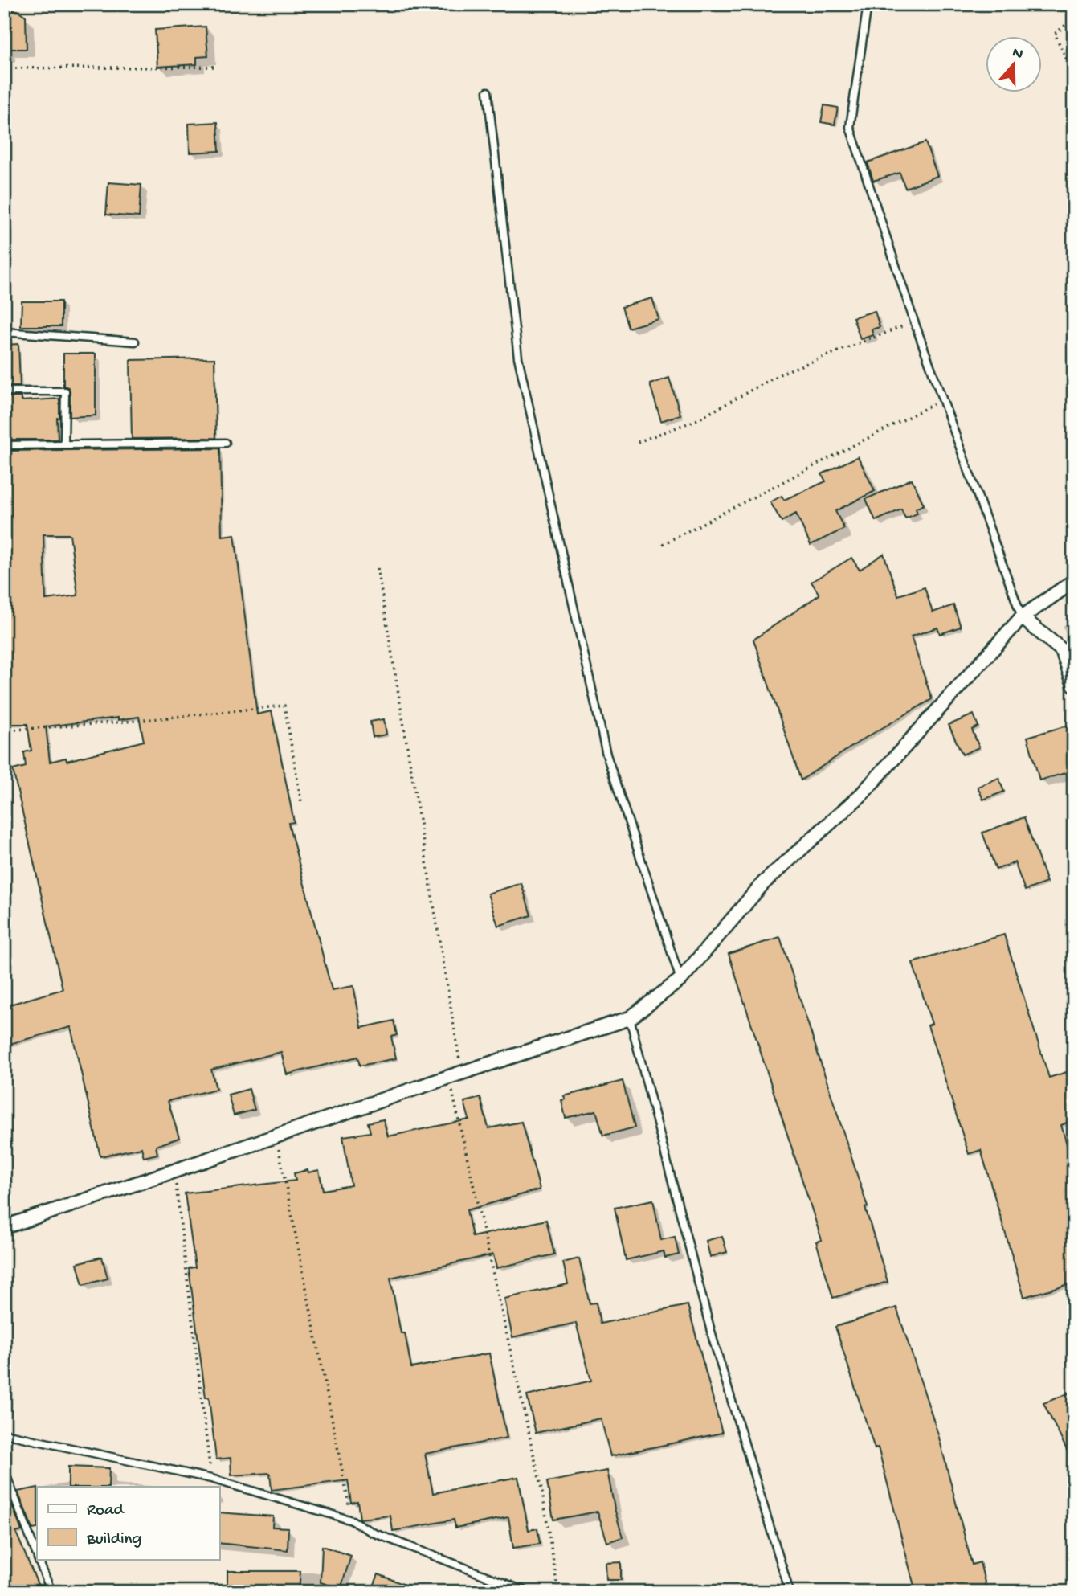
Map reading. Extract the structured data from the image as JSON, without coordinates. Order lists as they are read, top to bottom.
{
  "legend": ["Road", "Building"],
  "north": "top"
}
